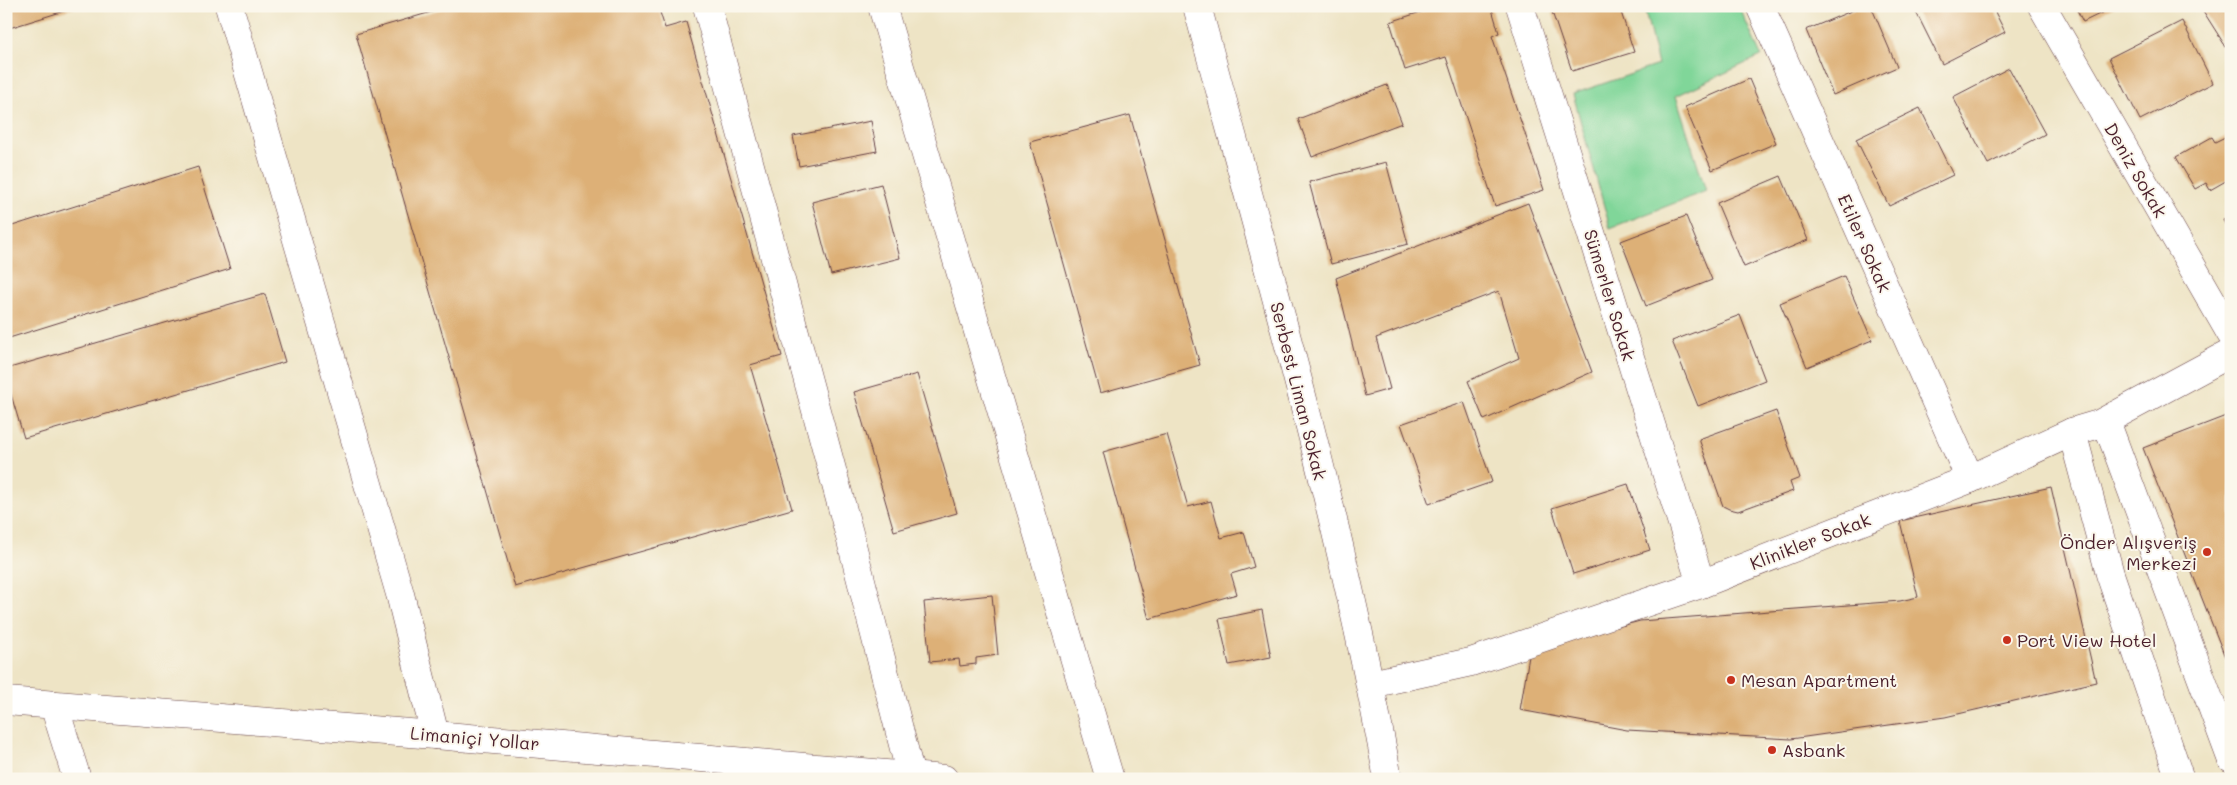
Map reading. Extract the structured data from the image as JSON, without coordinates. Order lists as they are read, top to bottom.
{
  "streets": {
    "street": [
      "Deniz Sokak",
      "Etiler Sokak",
      "Sümerler Sokak",
      "Serbest Liman Sokak",
      "Klinikler Sokak",
      "Limaniçi Yollar"
    ]
  },
  "crossings": [
    ["Etiler Sokak", "Klinikler Sokak"],
    ["Sümerler Sokak", "Klinikler Sokak"],
    ["Serbest Liman Sokak", "Klinikler Sokak"]
  ],
  "places": [
    "Önder Alışveriş Merkezi",
    "Port View Hotel",
    "Mesan Apartment",
    "Asbank"
  ]
}
